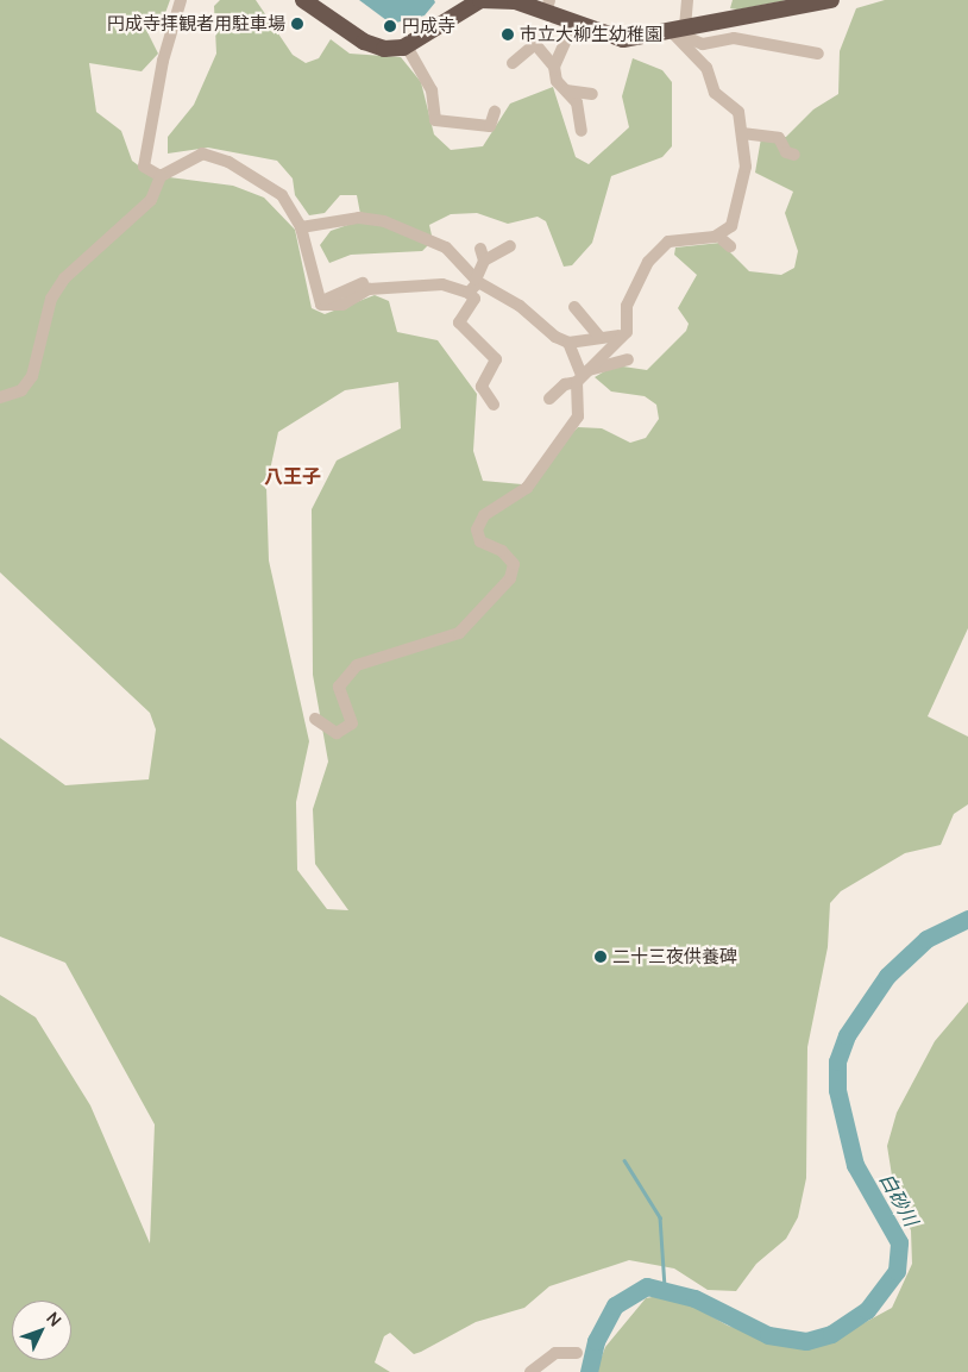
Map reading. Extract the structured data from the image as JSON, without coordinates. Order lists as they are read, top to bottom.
{
  "districts": ["八王子"],
  "water": ["白砂川"],
  "places": [
    "円成寺拝観者用駐車場",
    "円成寺",
    "市立大柳生幼稚園",
    "二十三夜供養碑"
  ],
  "north": "top right"
}
